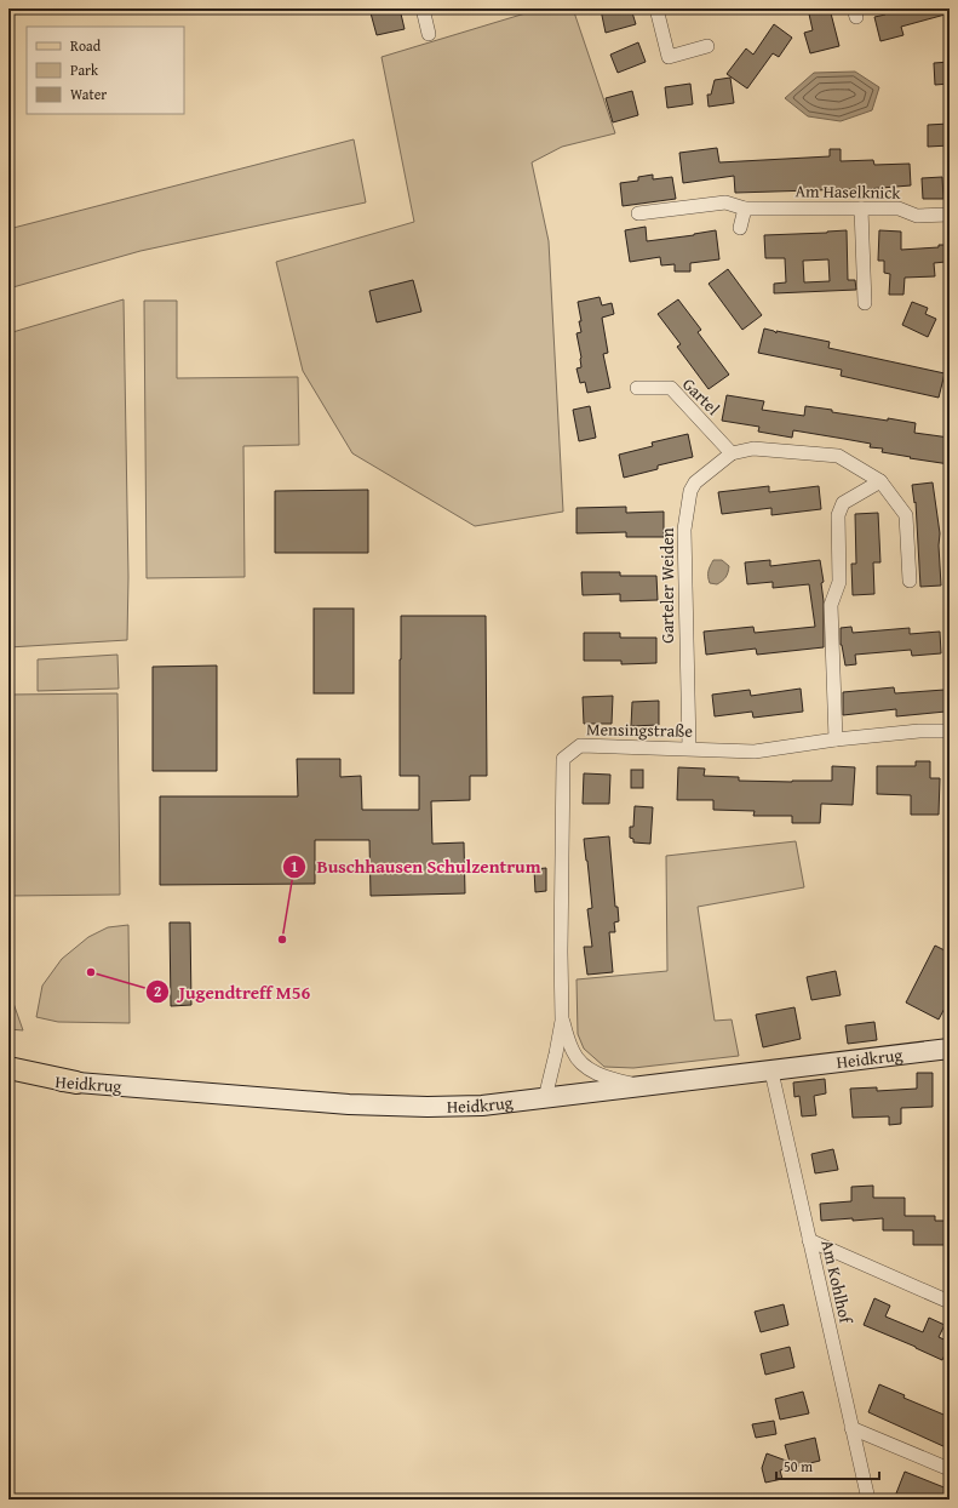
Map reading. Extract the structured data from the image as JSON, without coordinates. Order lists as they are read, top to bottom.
{
  "streets": {
    "main road": ["Heidkrug"],
    "street": [
      "Am Haselknick",
      "Gartel",
      "Garteler Weiden",
      "Mensingstraße",
      "Am Kohlhof"
    ]
  },
  "crossings": [
    ["Gartel", "Garteler Weiden"],
    ["Garteler Weiden", "Mensingstraße"],
    ["Mensingstraße", "Heidkrug"],
    ["Heidkrug", "Am Kohlhof"]
  ],
  "places": ["Buschhausen Schulzentrum", "Jugendtreff M56"],
  "legend": ["Road", "Park", "Water"],
  "scale_bar": "50 m"
}
